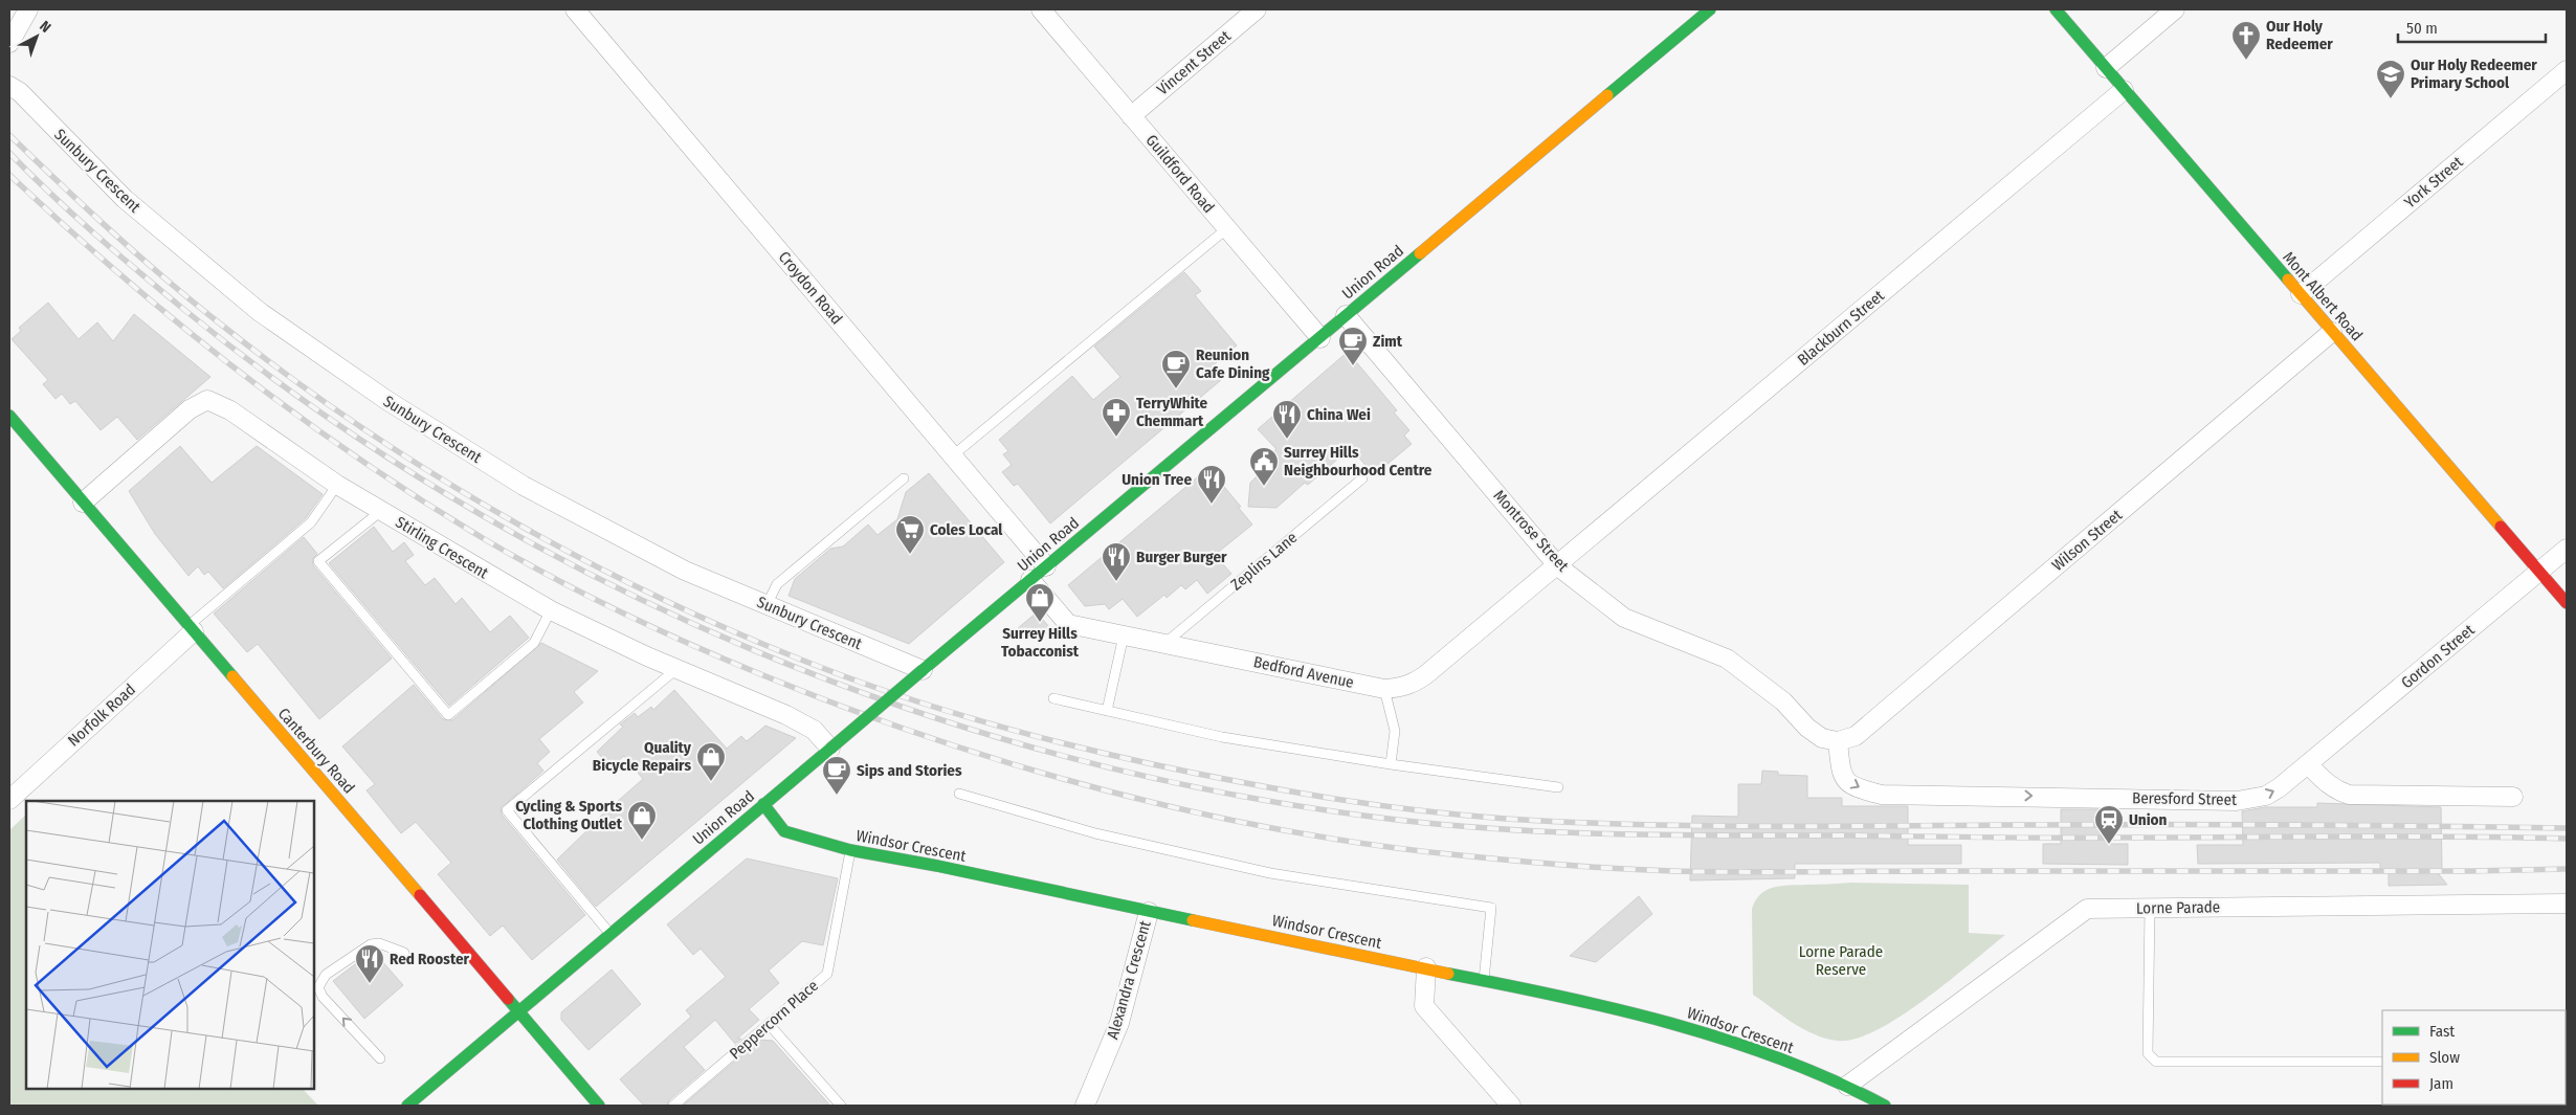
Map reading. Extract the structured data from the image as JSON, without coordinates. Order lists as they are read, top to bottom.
{
  "streets": {
    "main road": [
      "Union Road",
      "Mont Albert Road",
      "Canterbury Road",
      "Windsor Crescent"
    ],
    "street": [
      "Vincent Street",
      "Sunbury Crescent",
      "Guildford Road",
      "York Street",
      "Croydon Road",
      "Blackburn Street",
      "Montrose Street",
      "Wilson Street",
      "Stirling Crescent",
      "Gordon Street",
      "Bedford Avenue",
      "Norfolk Road",
      "Beresford Street",
      "Lorne Parade",
      "Alexandra Crescent"
    ],
    "lane": ["Zeplins Lane", "Peppercorn Place"]
  },
  "crossings": [
    ["Vincent Street", "Guildford Road"],
    ["Sunbury Crescent", "Union Road"],
    ["Guildford Road", "Union Road"],
    ["York Street", "Mont Albert Road"],
    ["Union Road", "Croydon Road"],
    ["Union Road", "Montrose Street"],
    ["Union Road", "Stirling Crescent"],
    ["Union Road", "Bedford Avenue"],
    ["Union Road", "Canterbury Road"],
    ["Union Road", "Windsor Crescent"],
    ["Mont Albert Road", "Blackburn Street"],
    ["Mont Albert Road", "Wilson Street"],
    ["Mont Albert Road", "Gordon Street"],
    ["Blackburn Street", "Montrose Street"],
    ["Blackburn Street", "Bedford Avenue"],
    ["Montrose Street", "Wilson Street"],
    ["Montrose Street", "Bedford Avenue"],
    ["Montrose Street", "Beresford Street"],
    ["Wilson Street", "Beresford Street"],
    ["Stirling Crescent", "Canterbury Road"],
    ["Zeplins Lane", "Bedford Avenue"],
    ["Gordon Street", "Beresford Street"],
    ["Norfolk Road", "Canterbury Road"],
    ["Windsor Crescent", "Lorne Parade"],
    ["Windsor Crescent", "Alexandra Crescent"],
    ["Windsor Crescent", "Peppercorn Place"]
  ],
  "one_way": ["Beresford Street"],
  "parks": ["Lorne Parade Reserve"],
  "places": {
    "church": ["Our Holy Redeemer"],
    "school or university": ["Our Holy Redeemer Primary School"],
    "cafe": ["Zimt", "Reunion Cafe Dining", "Sips and Stories"],
    "pharmacy": ["TerryWhite Chemmart"],
    "restaurant": [
      "China Wei",
      "Union Tree",
      "Burger Burger",
      "Red Rooster"
    ],
    "public building": ["Surrey Hills Neighbourhood Centre"],
    "supermarket": ["Coles Local"],
    "shop": ["Surrey Hills Tobacconist", "Quality Bicycle Repairs", "Cycling & Sports Clothing Outlet"],
    "station": ["Union"]
  },
  "legend": ["Fast", "Slow", "Jam"],
  "scale_bar": "50 m",
  "north": "top right"
}
